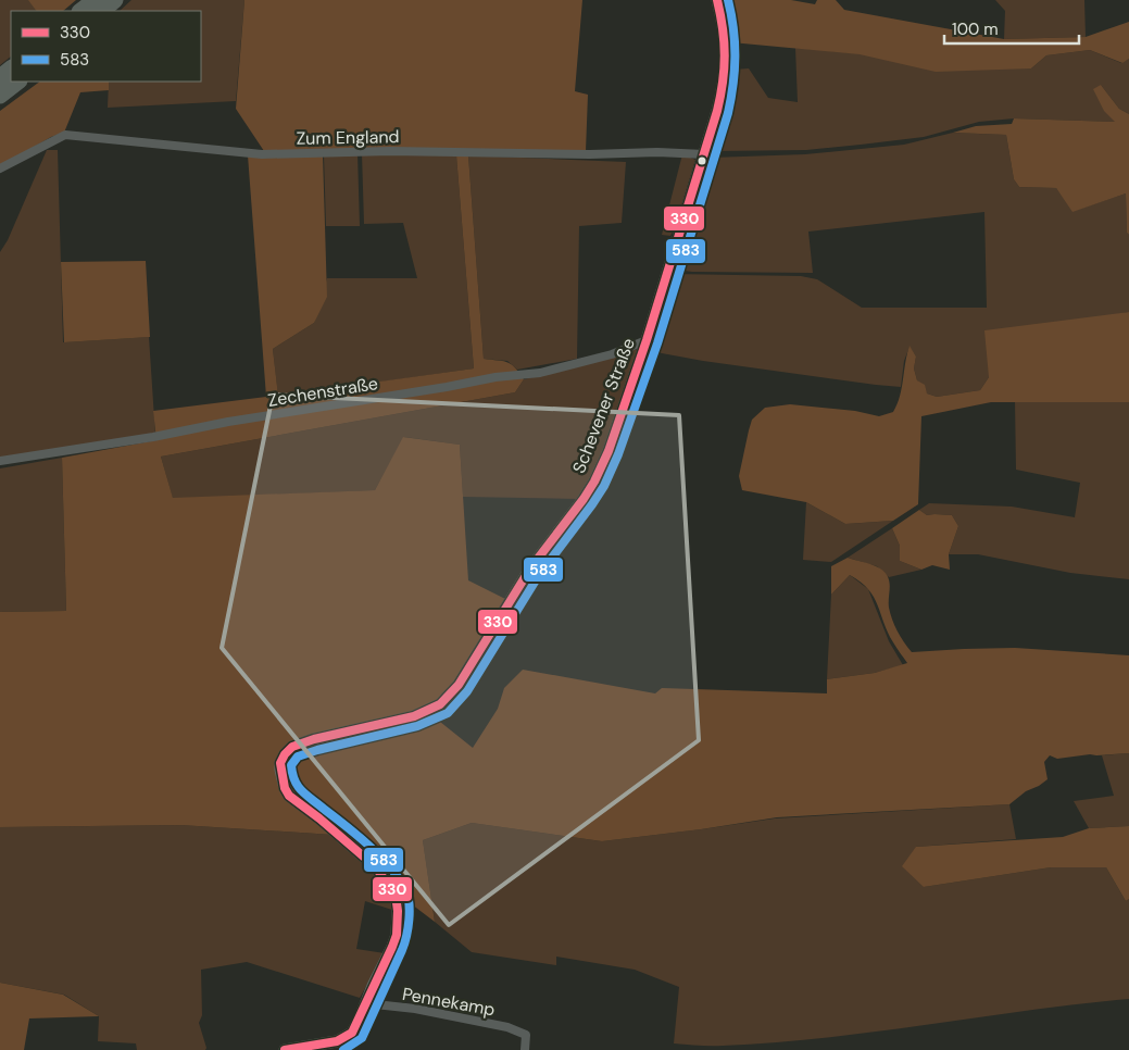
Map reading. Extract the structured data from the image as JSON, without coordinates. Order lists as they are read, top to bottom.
{
  "streets": {
    "main road": ["Schevener Straße"],
    "street": ["Zum England", "Zechenstraße", "Pennekamp"]
  },
  "crossings": [
    ["Zum England", "Schevener Straße"],
    ["Zechenstraße", "Schevener Straße"],
    ["Schevener Straße", "Pennekamp"]
  ],
  "lines": ["transit line 330", "transit line 583"],
  "legend": ["330", "583"],
  "scale_bar": "100 m"
}
